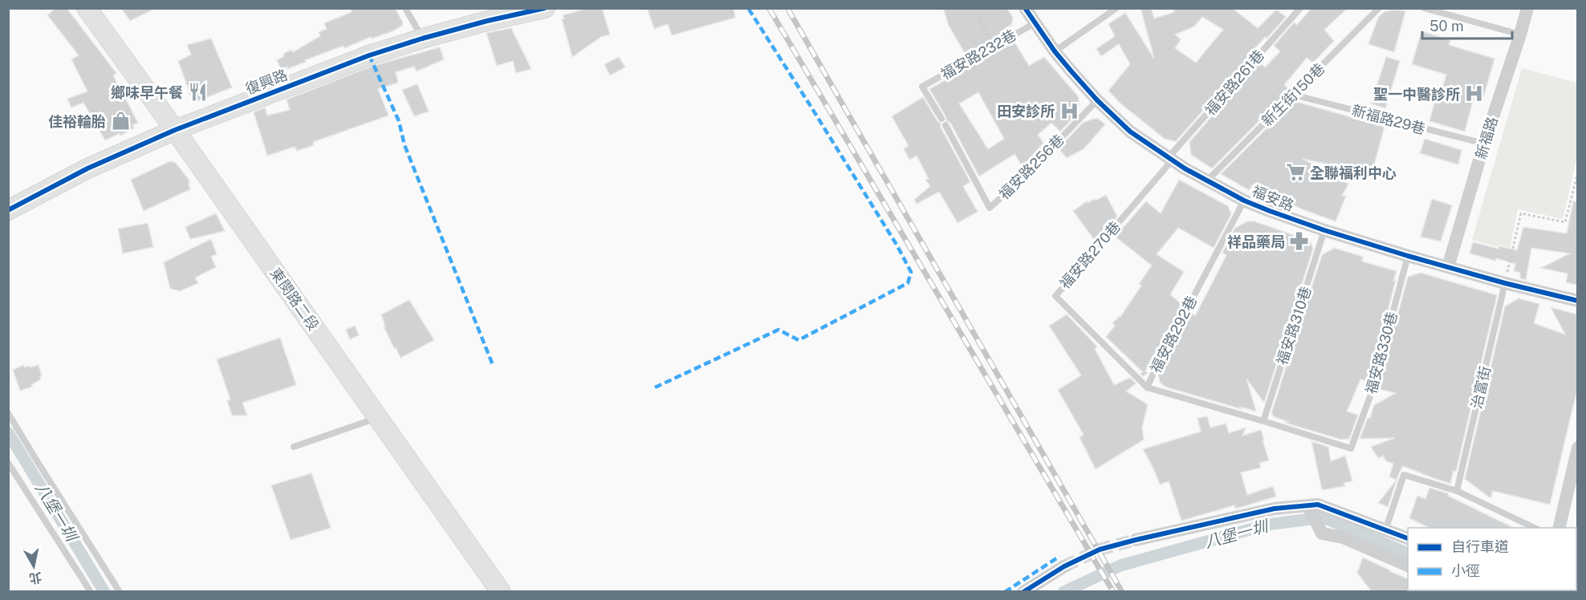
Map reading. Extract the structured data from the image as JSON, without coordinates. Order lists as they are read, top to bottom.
{
  "streets": {
    "main road": ["復興路", "東閔路二段"],
    "street": ["新福路", "福安路"],
    "lane": [
      "福安路232巷",
      "福安路261巷",
      "新生街150巷",
      "新福路29巷",
      "福安路256巷",
      "福安路270巷",
      "福安路310巷",
      "福安路292巷",
      "福安路330巷",
      "治富街"
    ]
  },
  "crossings": [
    ["福安路232巷", "福安路256巷"],
    ["福安路232巷", "福安路"],
    ["復興路", "東閔路二段"],
    ["福安路261巷", "福安路"],
    ["福安路261巷", "福安路270巷"],
    ["新生街150巷", "新福路29巷"],
    ["新生街150巷", "福安路"],
    ["新福路29巷", "新福路"],
    ["新福路", "福安路"],
    ["福安路256巷", "福安路"],
    ["福安路", "福安路270巷"],
    ["福安路", "福安路310巷"],
    ["福安路", "福安路292巷"],
    ["福安路", "福安路330巷"],
    ["福安路", "治富街"],
    ["福安路270巷", "福安路292巷"],
    ["福安路310巷", "福安路292巷"],
    ["福安路292巷", "福安路330巷"]
  ],
  "water": ["八堡一圳"],
  "places": {
    "restaurant": ["鄉味早午餐"],
    "hospital": ["聖一中醫診所", "田安診所"],
    "shop": ["佳裕輪胎"],
    "supermarket": ["全聯福利中心"],
    "pharmacy": ["祥品藥局"]
  },
  "legend": ["自行車道", "小徑"],
  "scale_bar": "50 m",
  "north": "bottom"
}
